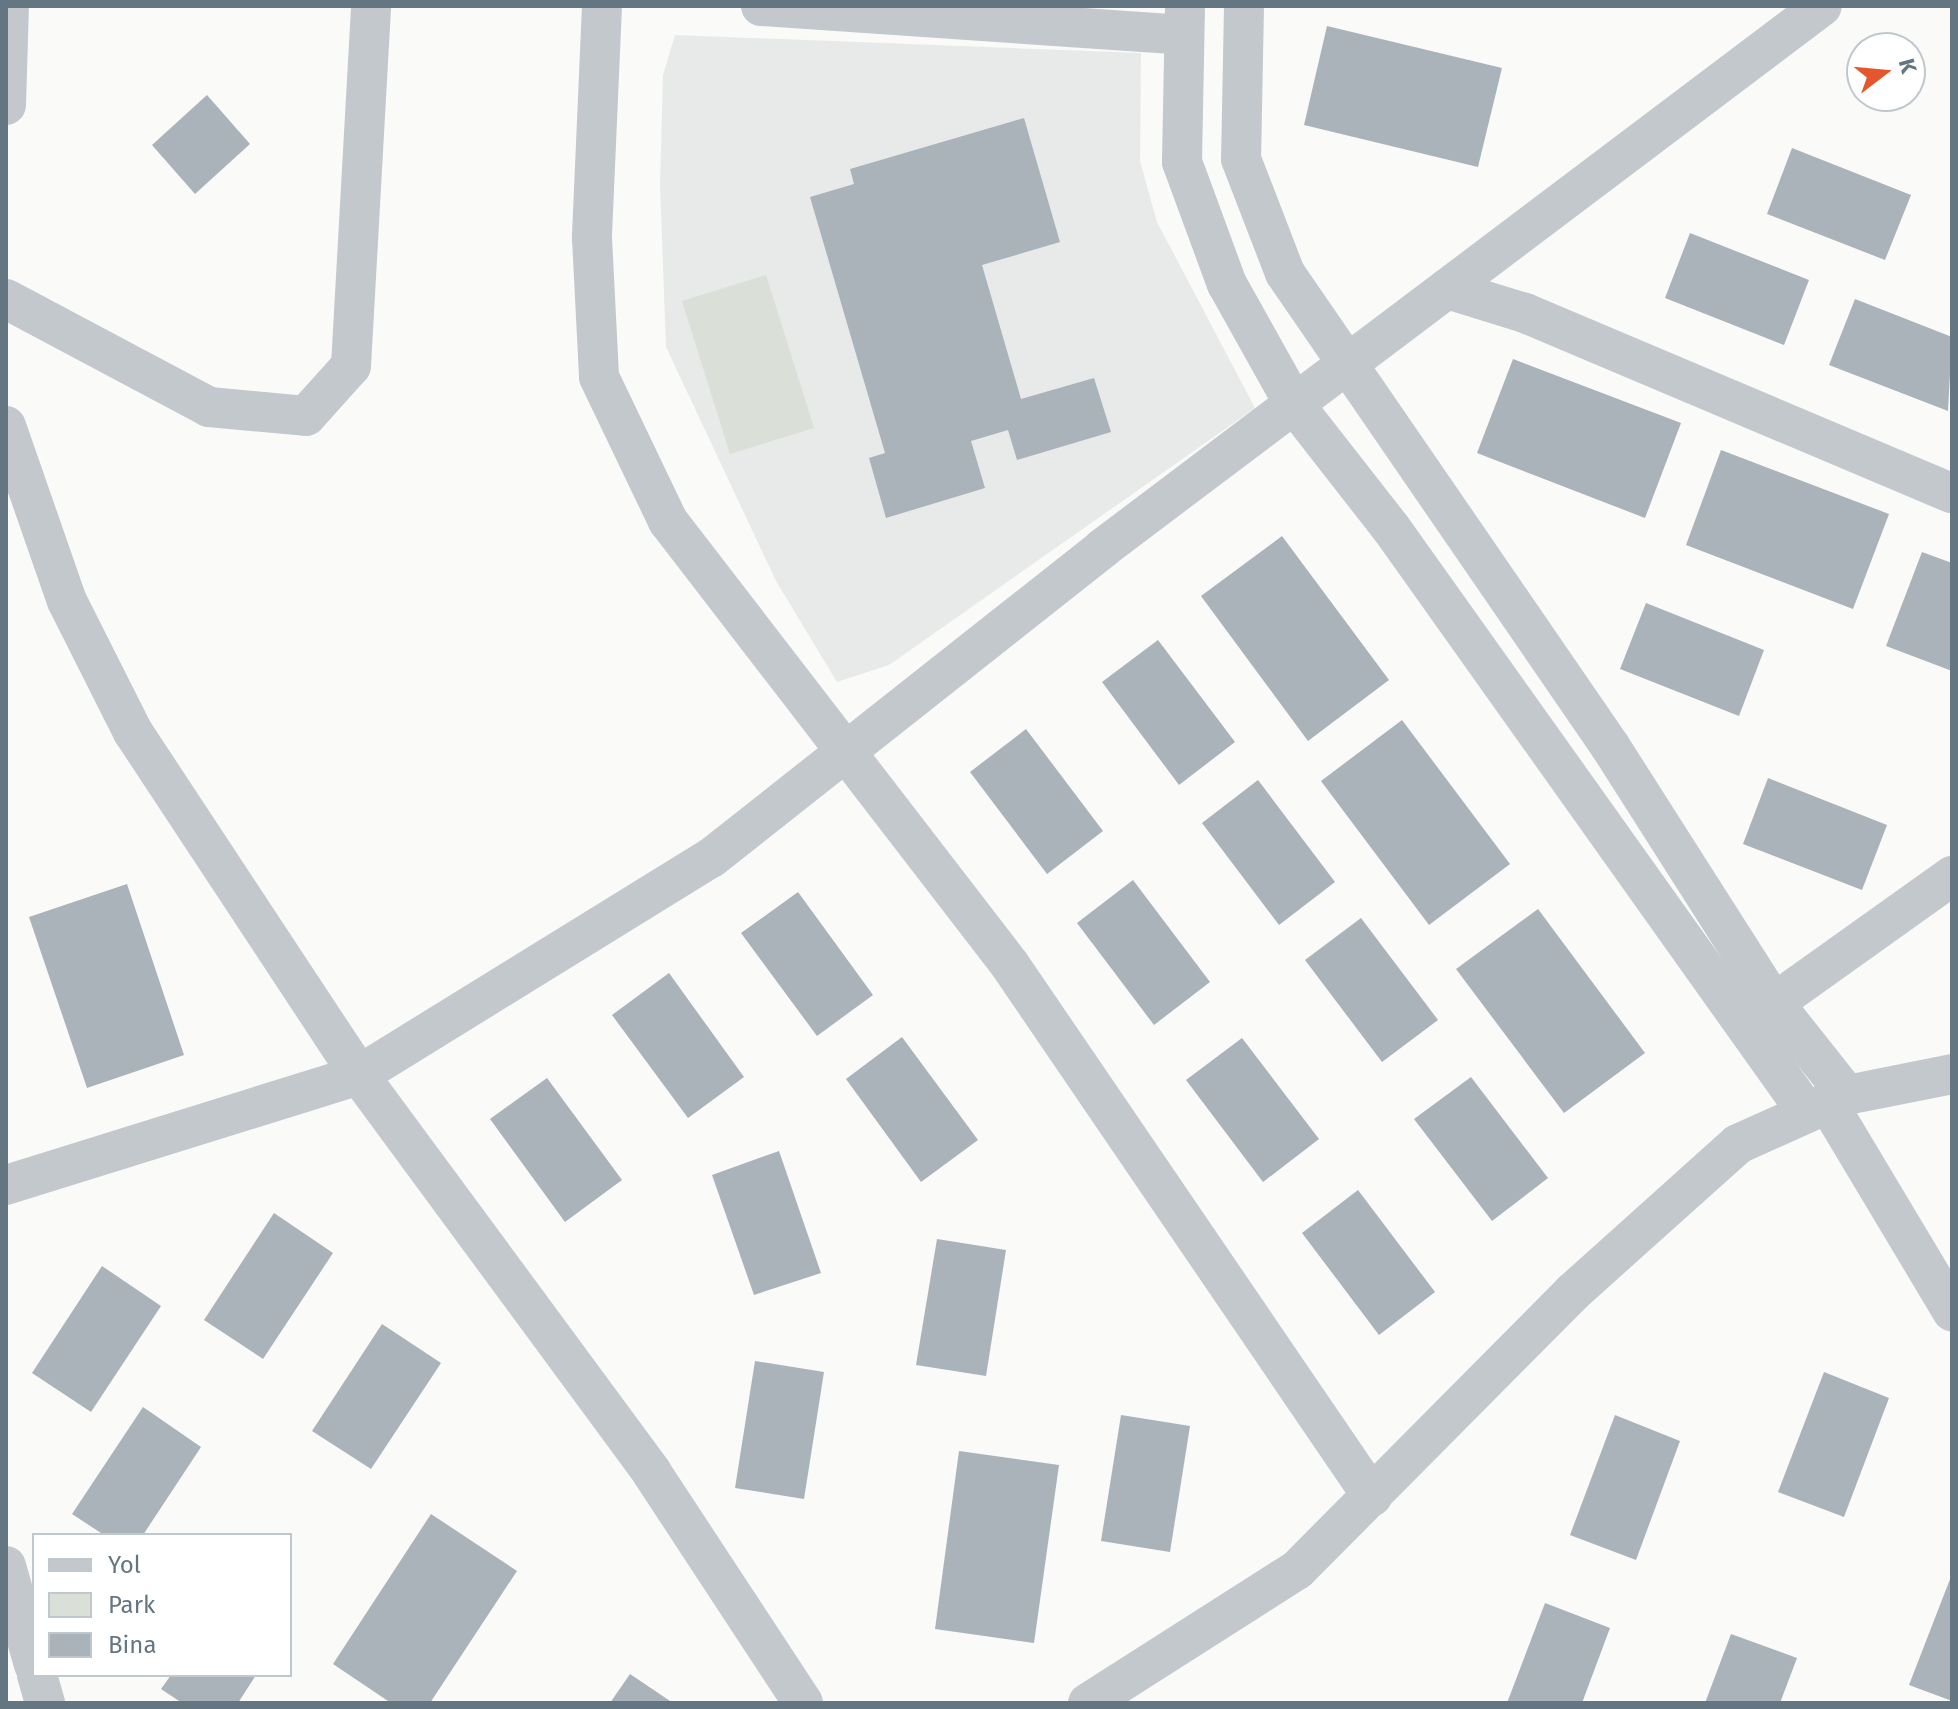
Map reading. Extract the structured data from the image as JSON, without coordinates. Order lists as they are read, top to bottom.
{
  "legend": ["Yol", "Park", "Bina"],
  "north": "right"
}
